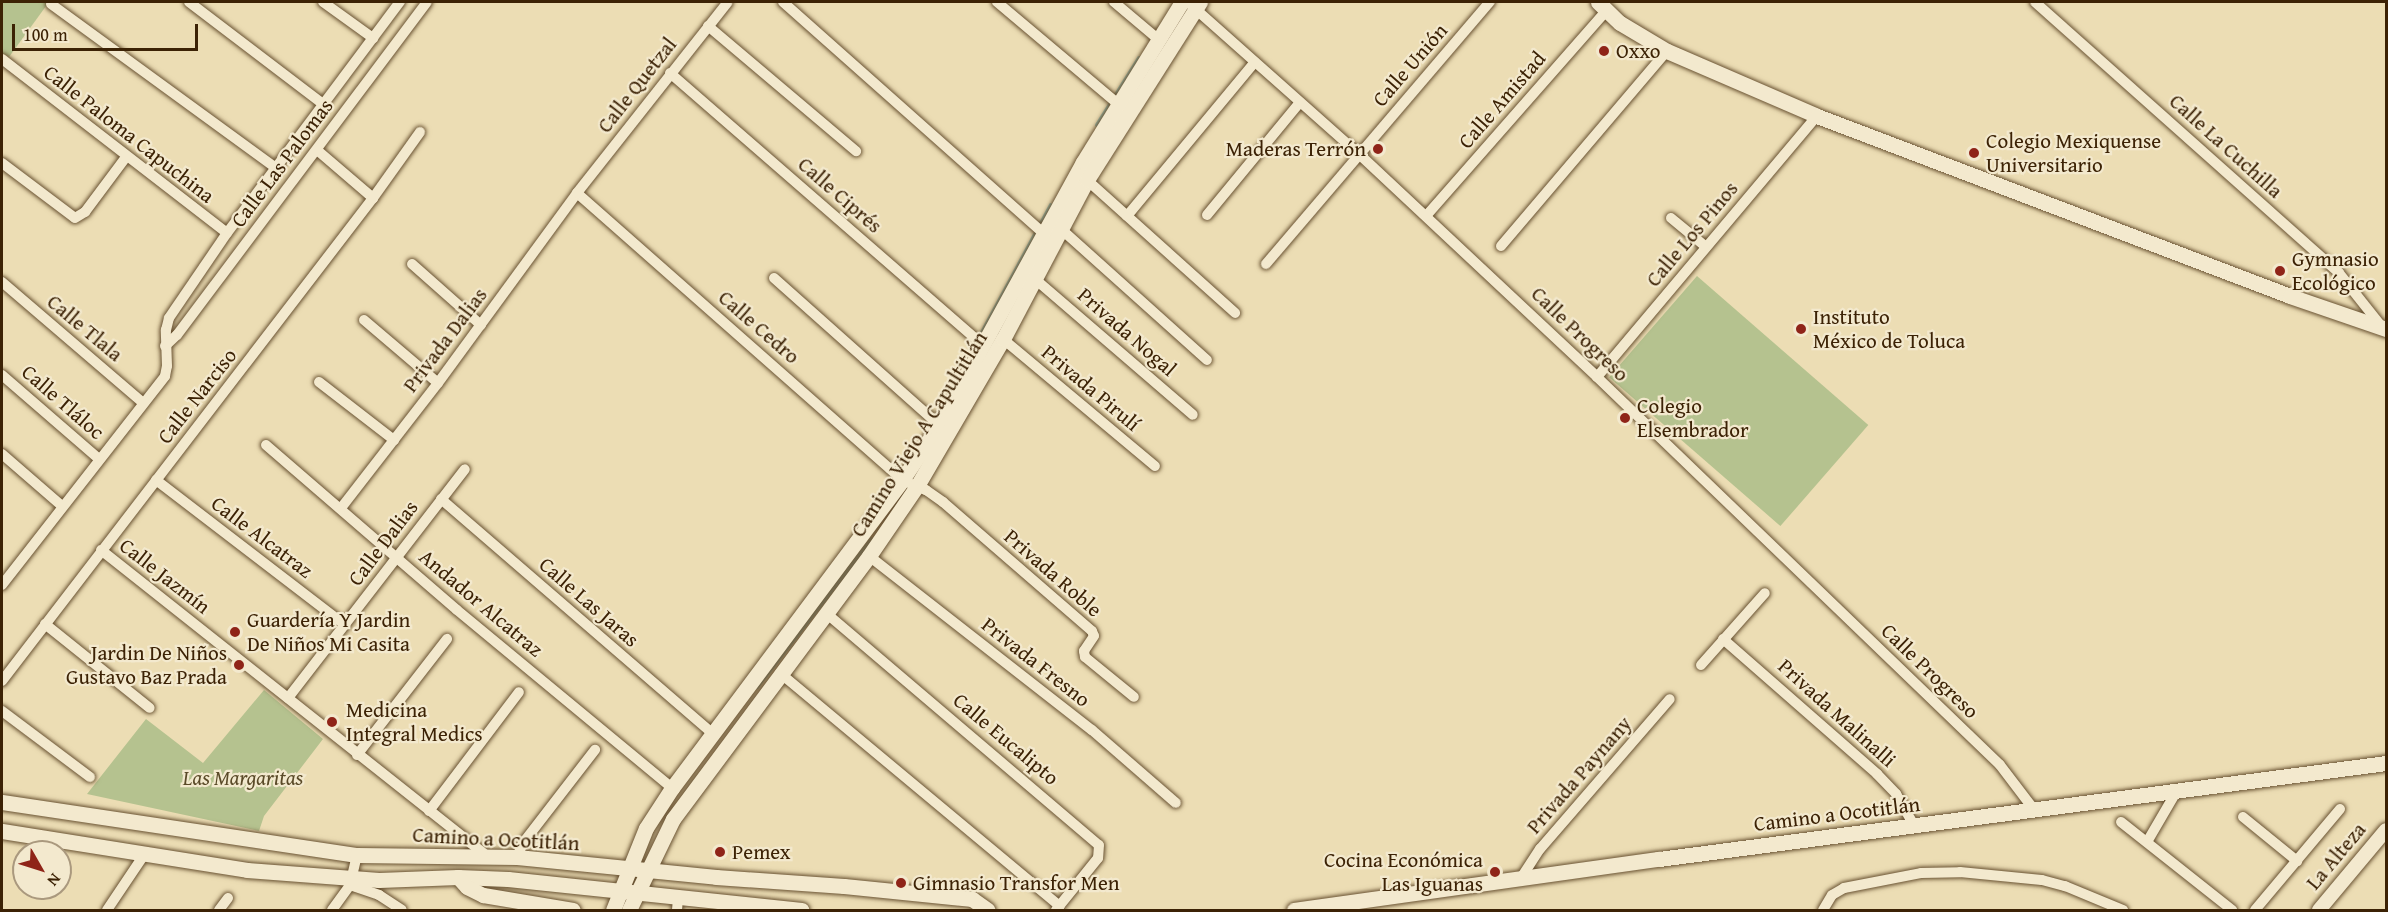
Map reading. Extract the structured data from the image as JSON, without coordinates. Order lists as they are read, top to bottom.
{
  "streets": {
    "main road": ["Camino Viejo A Capultitlán", "Camino a Ocotitlán"],
    "street": [
      "Calle Unión",
      "Calle Quetzal",
      "Calle Amistad",
      "Calle Paloma Capuchina",
      "Calle La Cuchilla",
      "Calle Las Palomas",
      "Calle Ciprés",
      "Calle Los Pinos",
      "Calle Cedro",
      "Calle Tlala",
      "Privada Nogal",
      "Calle Progreso",
      "Privada Dalias",
      "Privada Pirulí",
      "Calle Narciso",
      "Calle Tláloc",
      "Calle Alcatraz",
      "Calle Dalias",
      "Privada Roble",
      "Calle Jazmín",
      "Calle Las Jaras",
      "Andador Alcatraz",
      "Privada Fresno",
      "Privada Malinalli",
      "Calle Eucalipto",
      "Privada Paynany",
      "La Alteza"
    ]
  },
  "crossings": [
    ["Calle Unión", "Calle Progreso"],
    ["Calle Quetzal", "Calle Ciprés"],
    ["Calle Quetzal", "Calle Cedro"],
    ["Calle Quetzal", "Privada Dalias"],
    ["Calle Amistad", "Calle Progreso"],
    ["Calle Paloma Capuchina", "Calle Las Palomas"],
    ["Calle Las Palomas", "Calle Tlala"],
    ["Calle Las Palomas", "Calle Tláloc"],
    ["Calle Ciprés", "Camino Viejo A Capultitlán"],
    ["Calle Los Pinos", "Calle Progreso"],
    ["Calle Cedro", "Privada Dalias"],
    ["Calle Cedro", "Camino Viejo A Capultitlán"],
    ["Calle Cedro", "Privada Roble"],
    ["Privada Nogal", "Camino Viejo A Capultitlán"],
    ["Calle Progreso", "Camino Viejo A Capultitlán"],
    ["Calle Progreso", "Camino a Ocotitlán"],
    ["Privada Dalias", "Andador Alcatraz"],
    ["Privada Pirulí", "Camino Viejo A Capultitlán"],
    ["Calle Narciso", "Calle Alcatraz"],
    ["Calle Narciso", "Calle Jazmín"],
    ["Camino Viejo A Capultitlán", "Privada Roble"],
    ["Camino Viejo A Capultitlán", "Calle Las Jaras"],
    ["Camino Viejo A Capultitlán", "Andador Alcatraz"],
    ["Camino Viejo A Capultitlán", "Privada Fresno"],
    ["Camino Viejo A Capultitlán", "Calle Eucalipto"],
    ["Camino Viejo A Capultitlán", "Camino a Ocotitlán"],
    ["Calle Alcatraz", "Calle Dalias"],
    ["Calle Dalias", "Calle Jazmín"],
    ["Calle Dalias", "Calle Las Jaras"],
    ["Calle Dalias", "Andador Alcatraz"],
    ["Calle Jazmín", "Camino a Ocotitlán"],
    ["Privada Malinalli", "Camino a Ocotitlán"],
    ["Privada Paynany", "Camino a Ocotitlán"]
  ],
  "parks": ["Las Margaritas"],
  "places": [
    "Oxxo",
    "Maderas Terrón",
    "Colegio Mexiquense Universitario",
    "Gymnasio Ecológico",
    "Instituto México de Toluca",
    "Colegio Elsembrador",
    "Guardería Y Jardin De Niños Mi Casita",
    "Jardin De Niños Gustavo Baz Prada",
    "Medicina Integral Medics",
    "Pemex",
    "Cocina Económica Las Iguanas",
    "Gimnasio Transfor Men"
  ],
  "scale_bar": "100 m",
  "north": "bottom right"
}
